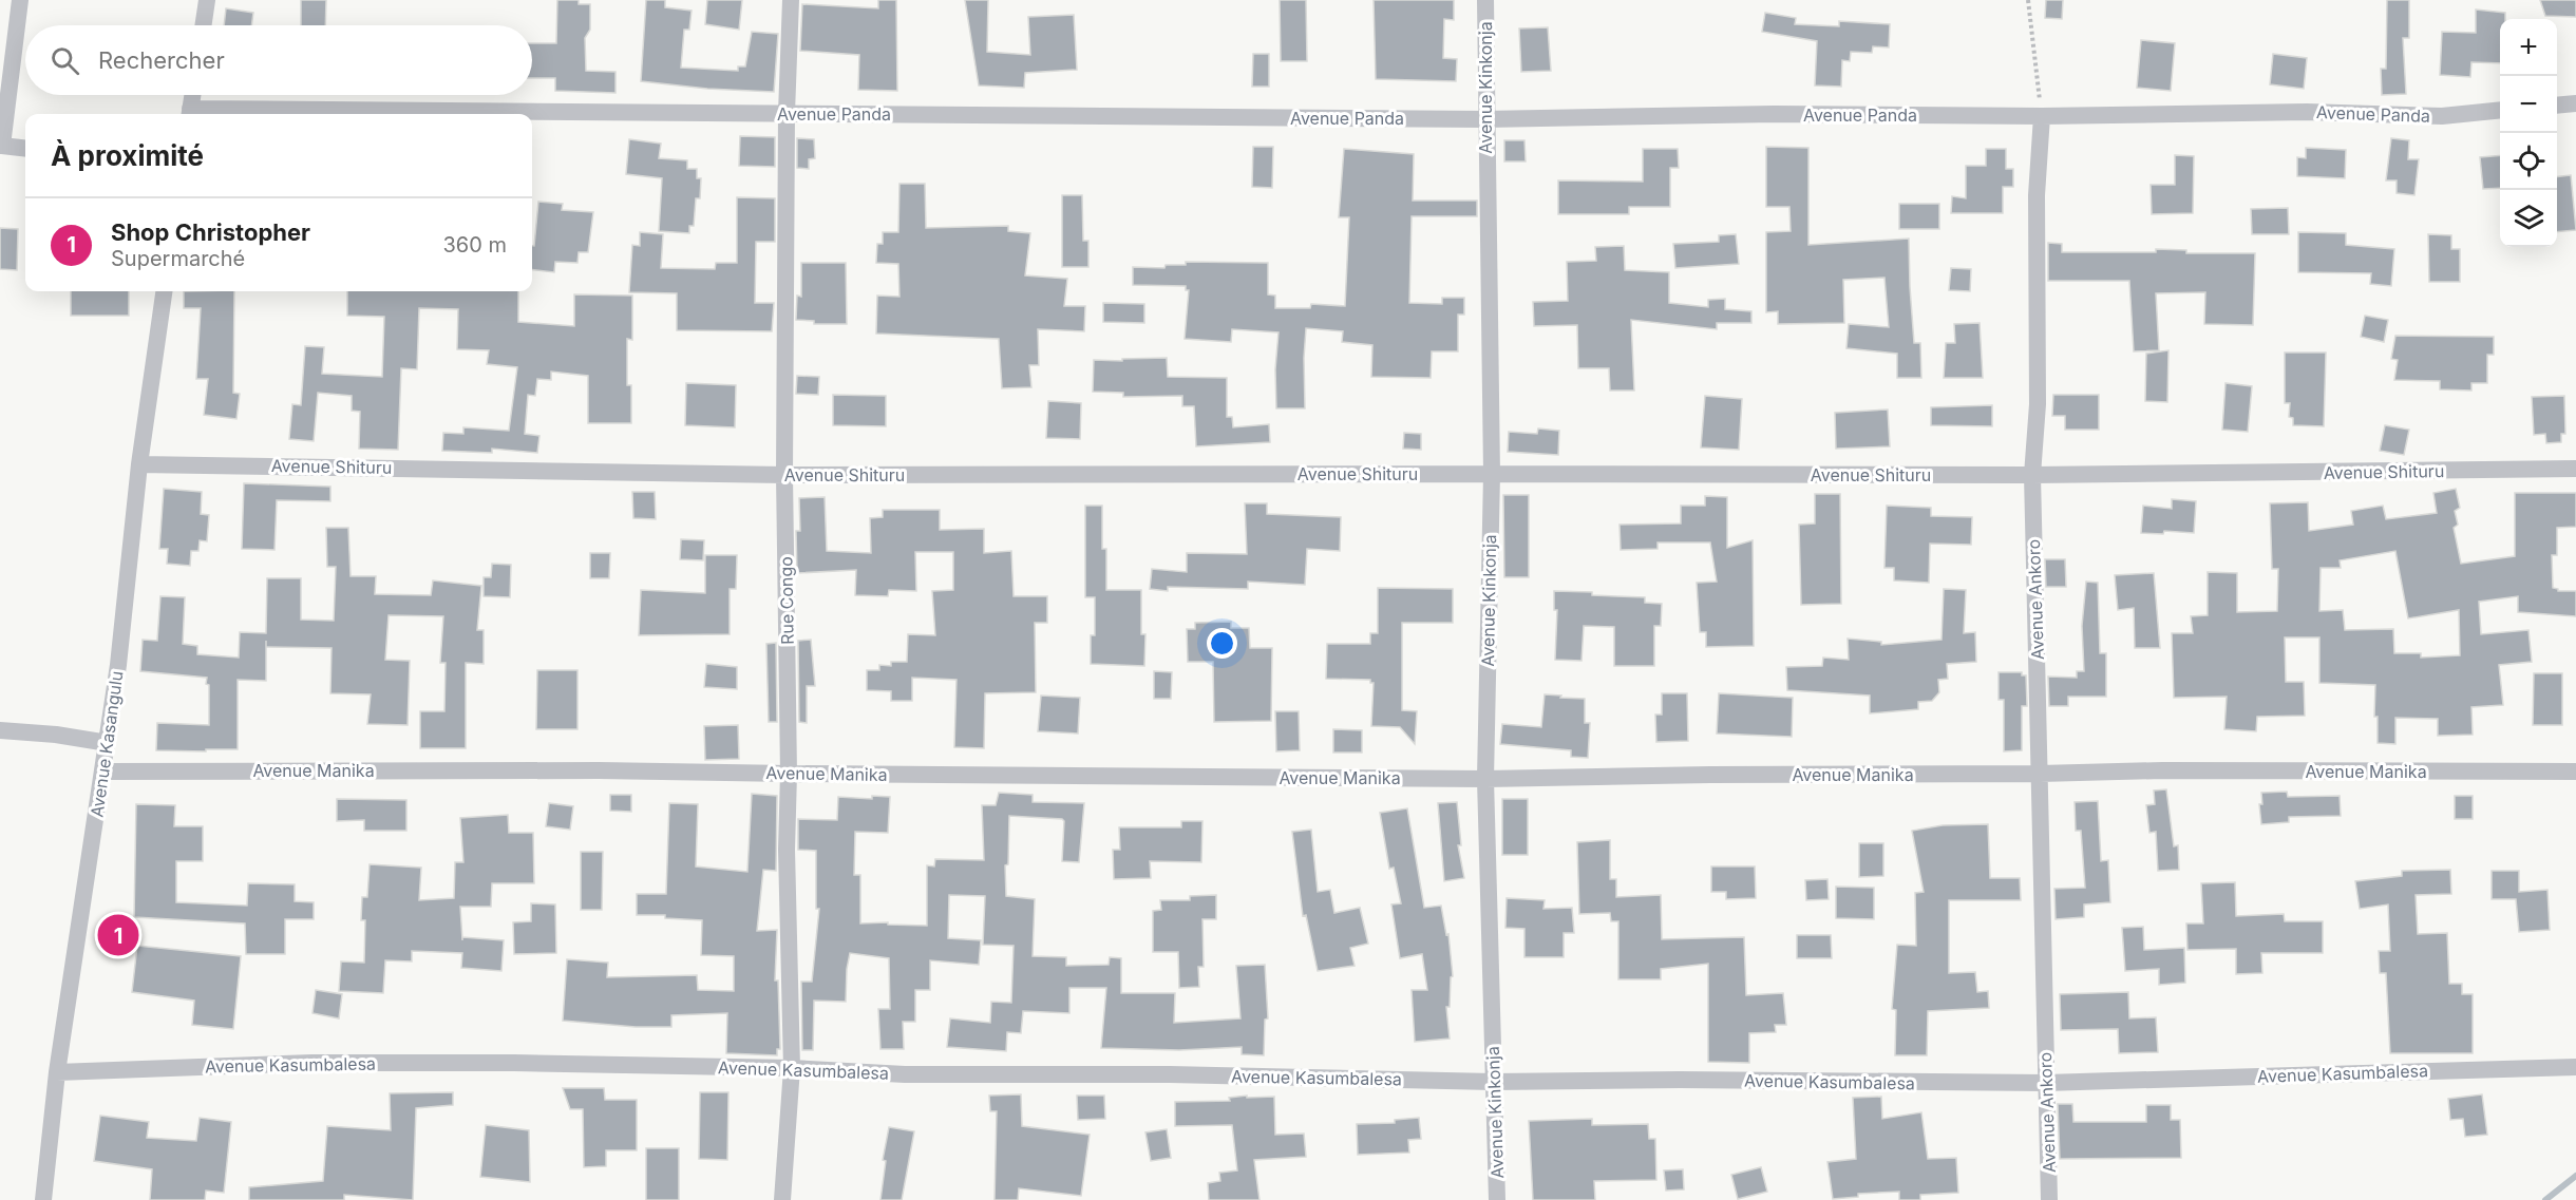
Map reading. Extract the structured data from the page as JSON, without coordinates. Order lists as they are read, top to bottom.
{
  "streets": {
    "street": [
      "Avenue Kinkonja",
      "Avenue Panda",
      "Avenue Shituru",
      "Avenue Ankoro",
      "Rue Congo",
      "Avenue Kasangulu",
      "Avenue Manika",
      "Avenue Kasumbalesa"
    ]
  },
  "crossings": [
    ["Avenue Kinkonja", "Avenue Panda"],
    ["Avenue Kinkonja", "Avenue Shituru"],
    ["Avenue Kinkonja", "Avenue Manika"],
    ["Avenue Kinkonja", "Avenue Kasumbalesa"],
    ["Avenue Panda", "Avenue Ankoro"],
    ["Avenue Panda", "Rue Congo"],
    ["Avenue Shituru", "Avenue Ankoro"],
    ["Avenue Shituru", "Rue Congo"],
    ["Avenue Shituru", "Avenue Kasangulu"],
    ["Avenue Ankoro", "Avenue Manika"],
    ["Avenue Ankoro", "Avenue Kasumbalesa"],
    ["Rue Congo", "Avenue Manika"],
    ["Rue Congo", "Avenue Kasumbalesa"],
    ["Avenue Kasangulu", "Avenue Manika"],
    ["Avenue Kasangulu", "Avenue Kasumbalesa"]
  ],
  "page": {
    "map_buttons": ["+", "−"],
    "search": "Rechercher",
    "heading": "À proximité",
    "list": [
      {
        "mark": "1",
        "name": "Shop Christopher",
        "note": "Supermarché",
        "value": "360 m"
      }
    ],
    "pins": "1"
  }
}
